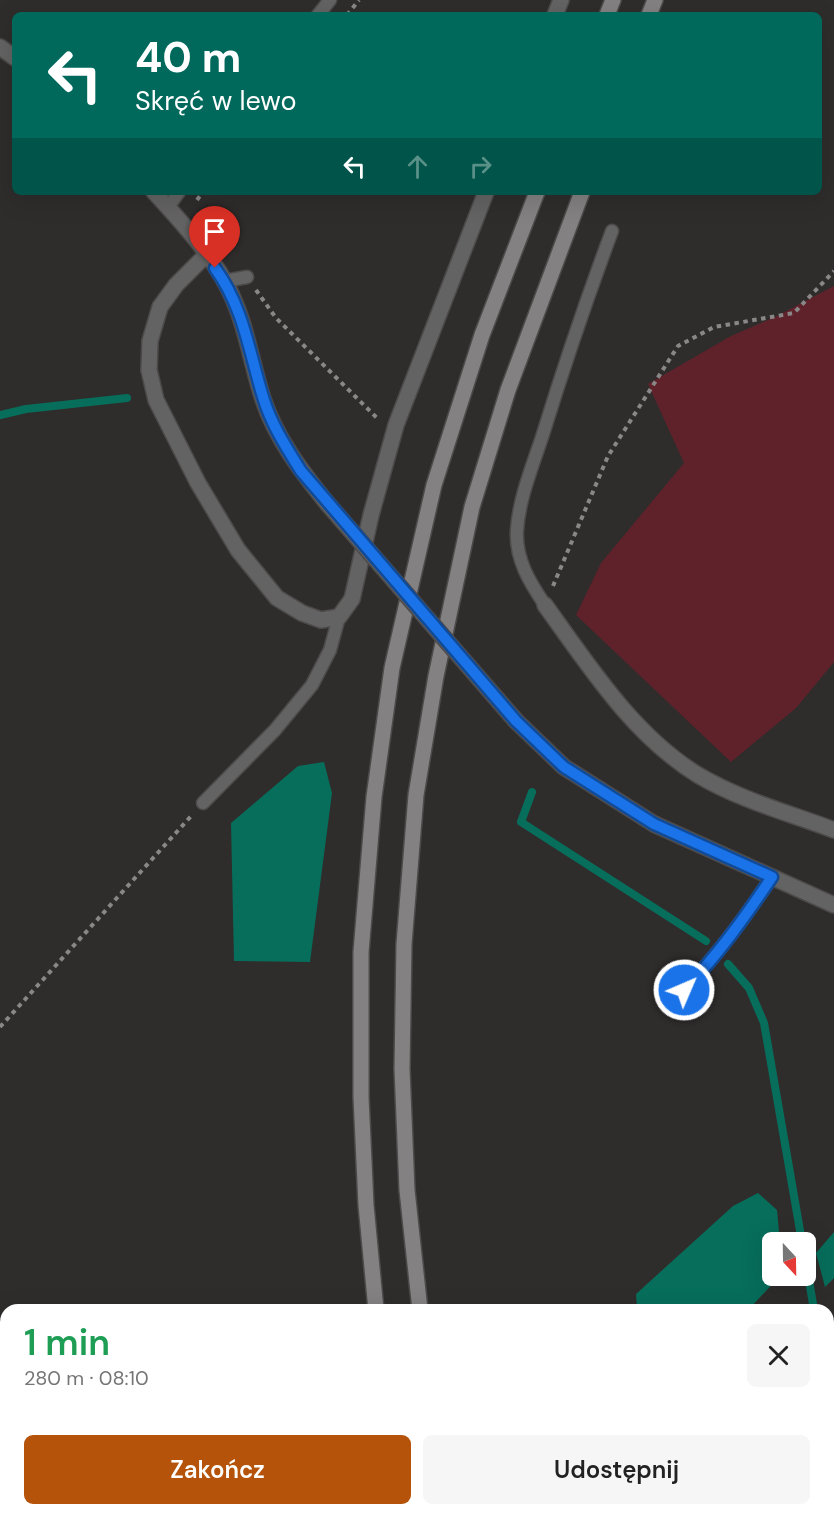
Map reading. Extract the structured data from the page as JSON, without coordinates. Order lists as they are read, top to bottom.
{
  "north": "bottom",
  "page": {
    "turn": ["40 m", "Skręć w lewo"],
    "heading": ["1 min", "280 m · 08:10"],
    "buttons": ["Zakończ", "Udostępnij"]
  }
}
